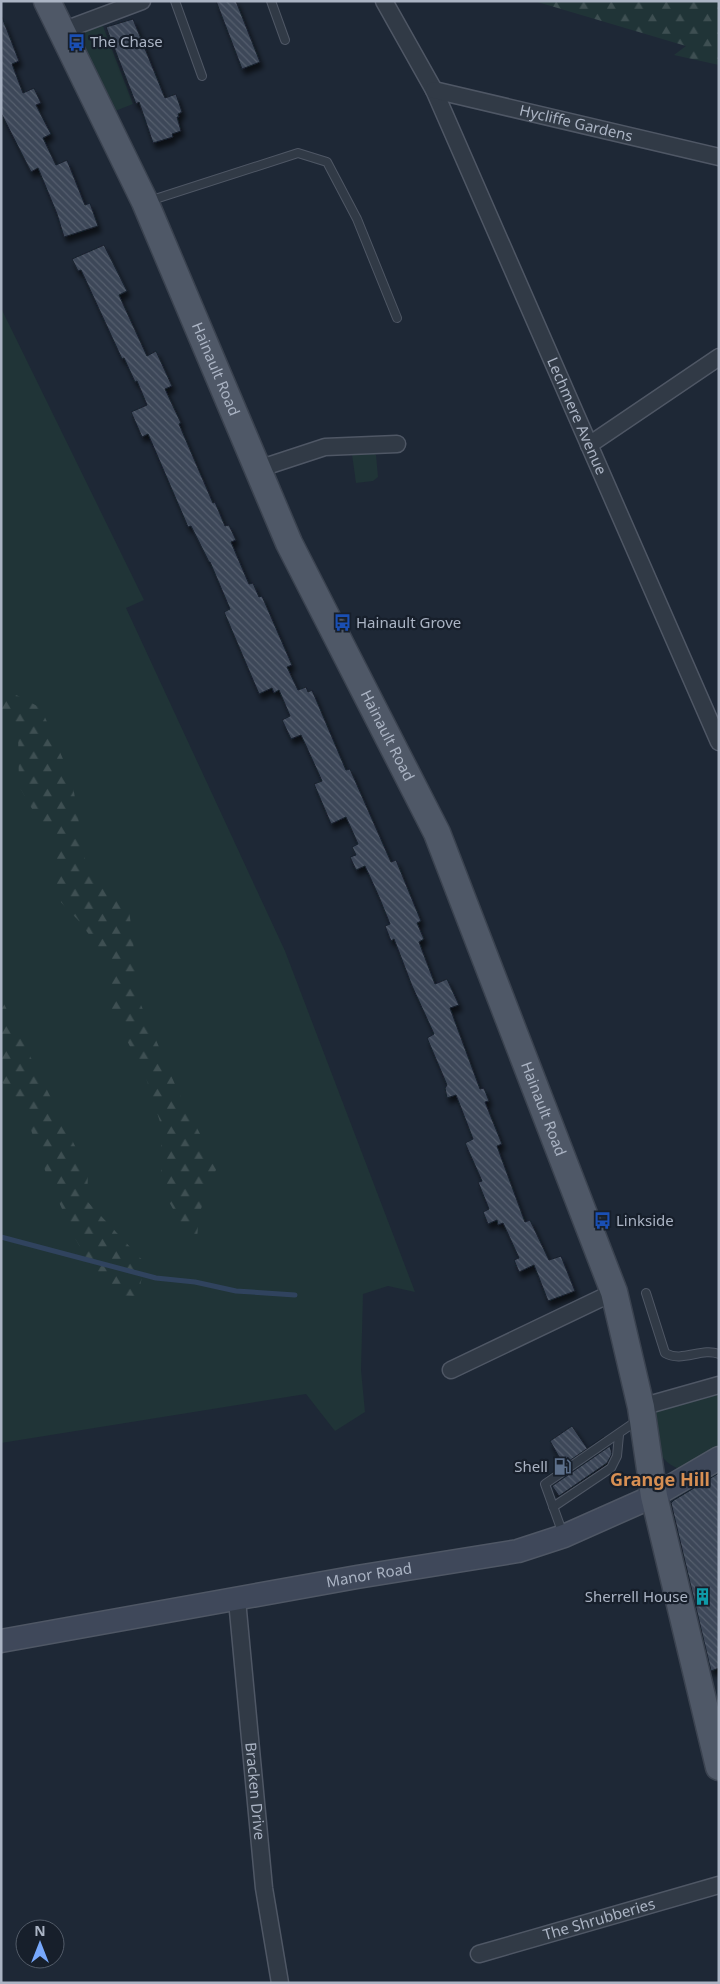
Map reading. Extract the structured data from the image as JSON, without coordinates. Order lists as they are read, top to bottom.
{
  "streets": {
    "main road": ["Hainault Road", "Manor Road"],
    "street": [
      "Hycliffe Gardens",
      "Lechmere Avenue",
      "Bracken Drive",
      "The Shrubberies"
    ]
  },
  "crossings": [
    ["Hycliffe Gardens", "Lechmere Avenue"],
    ["Hainault Road", "Manor Road"],
    ["Manor Road", "Bracken Drive"]
  ],
  "districts": ["Grange Hill"],
  "places": {
    "bus stop": ["The Chase", "Hainault Grove", "Linkside"],
    "fuel station": ["Shell"],
    "building": ["Sherrell House"]
  },
  "north": "top"
}
